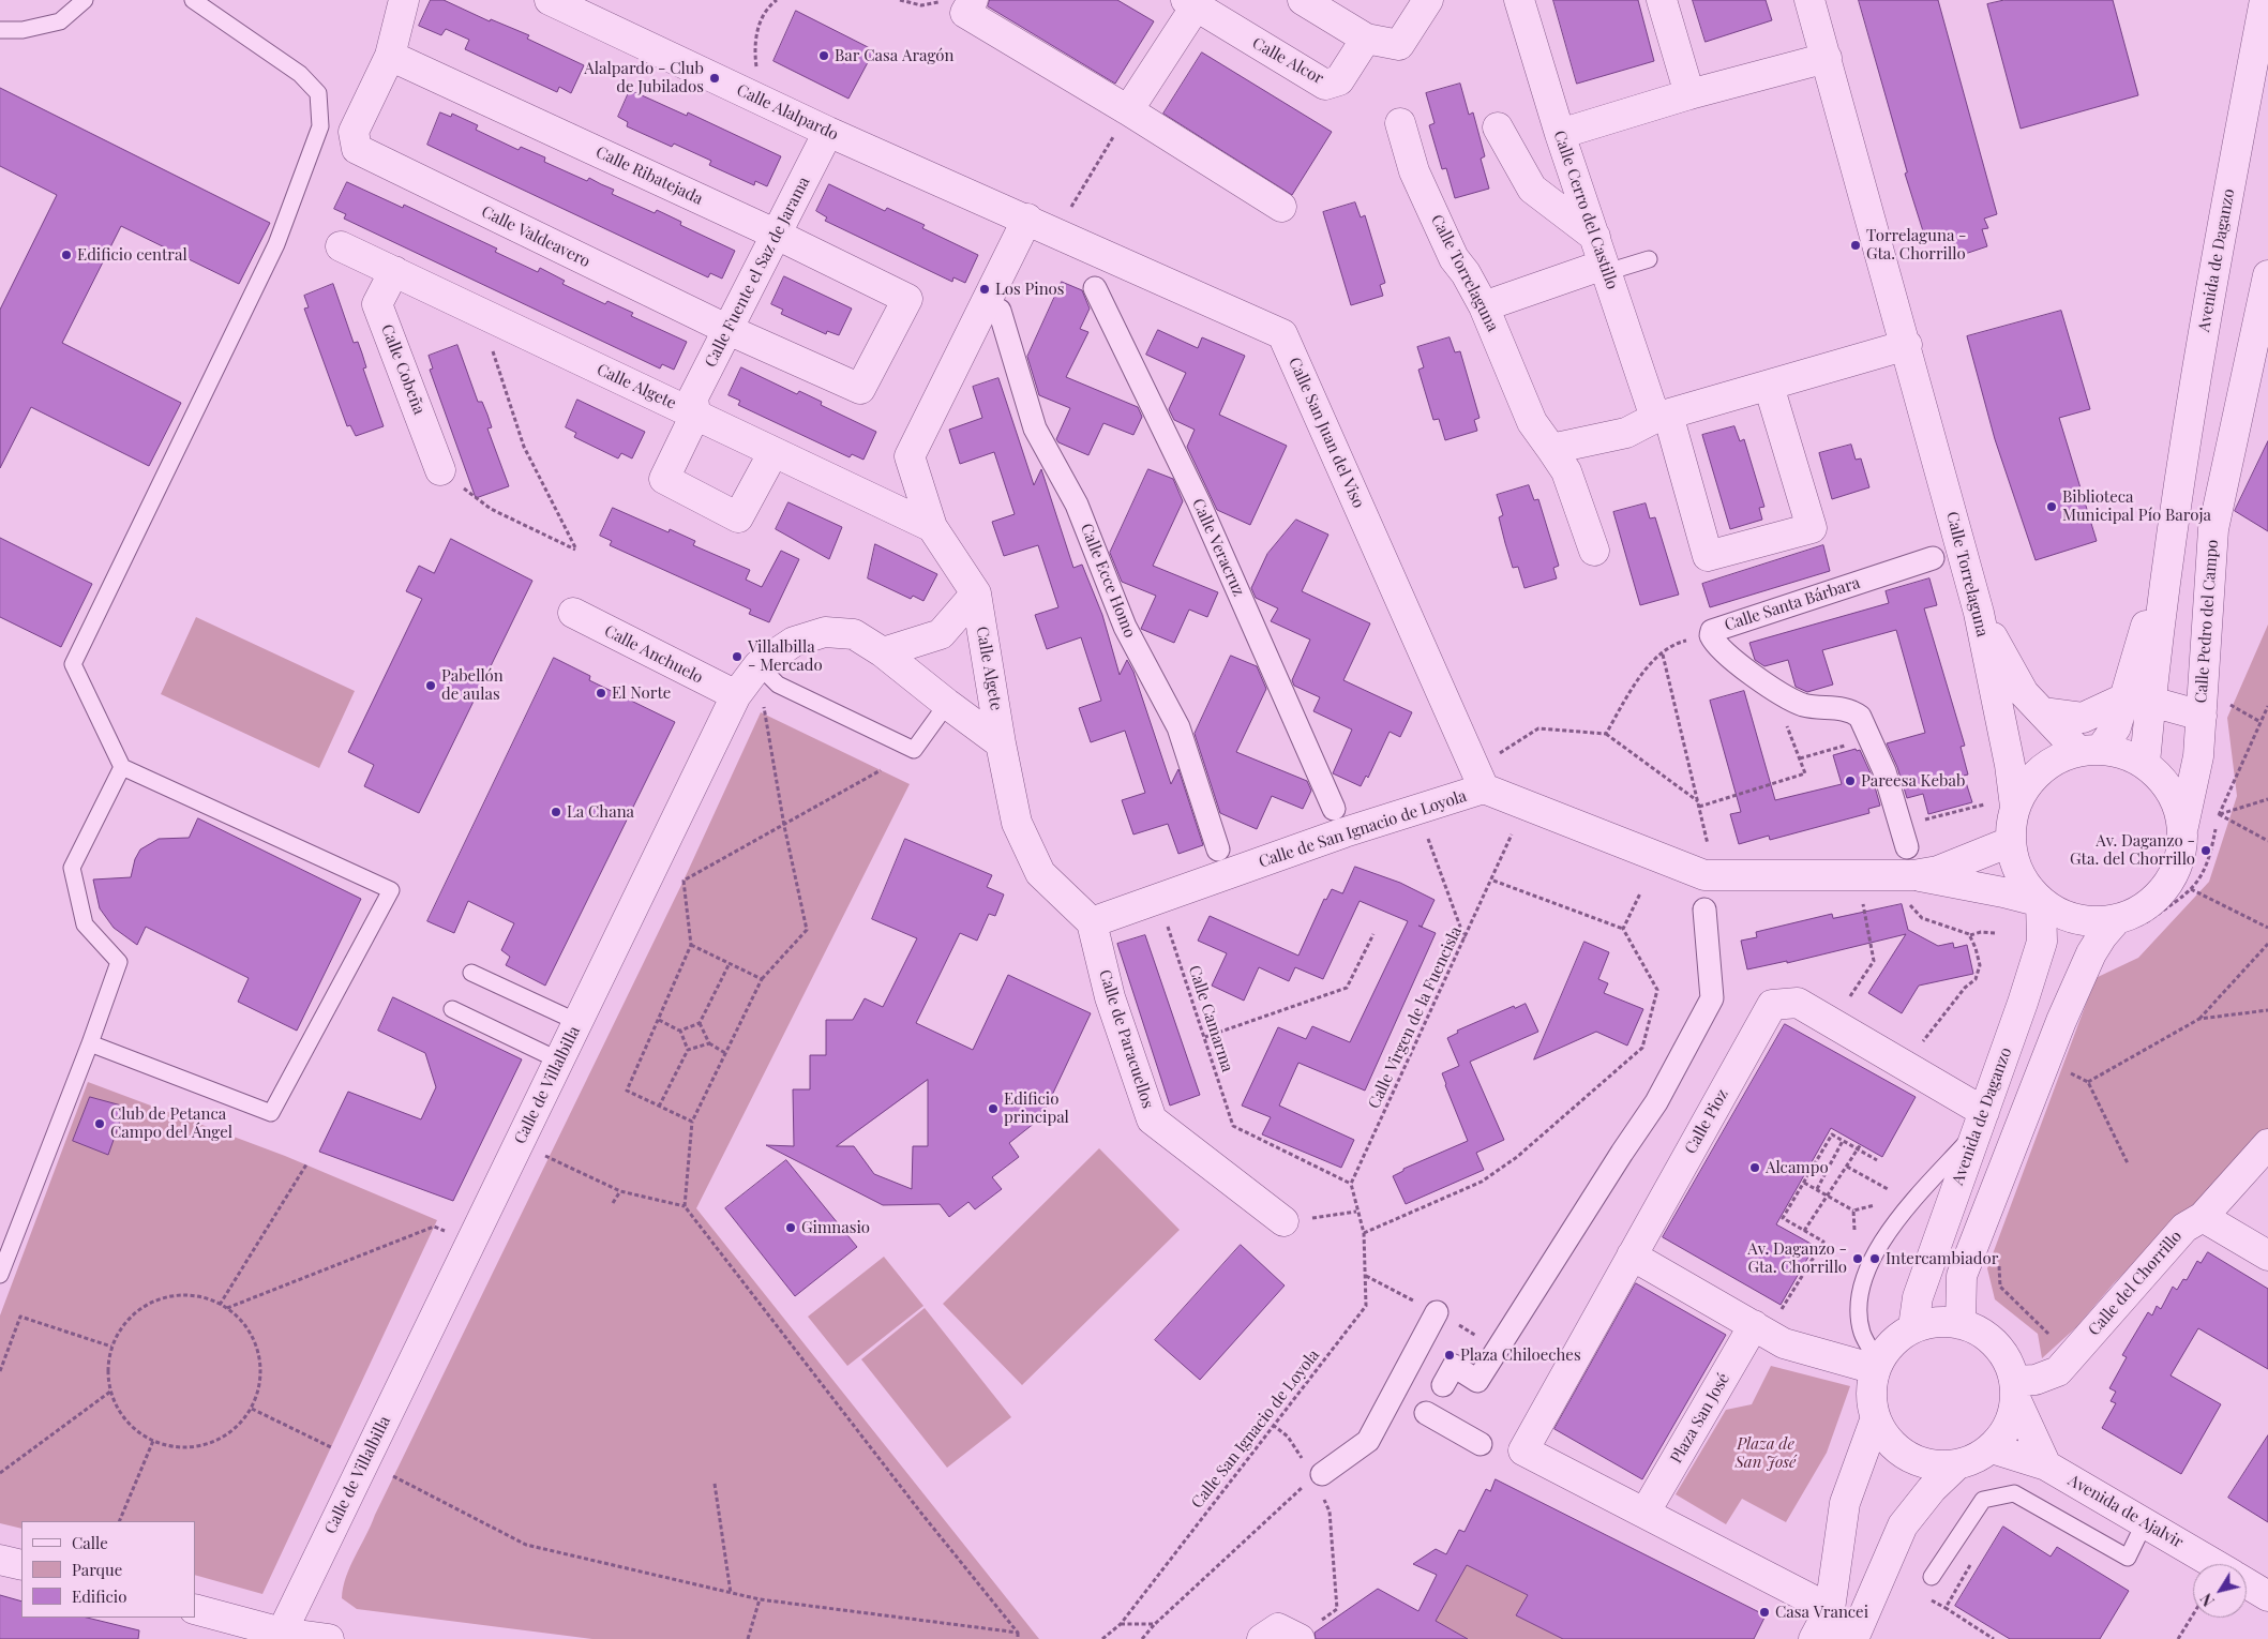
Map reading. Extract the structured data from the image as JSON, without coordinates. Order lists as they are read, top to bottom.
{
  "streets": {
    "street": [
      "Calle Alcor",
      "Calle Alalpardo",
      "Calle Ribatejada",
      "Calle Cerro del Castillo",
      "Calle Valdeavero",
      "Avenida de Daganzo",
      "Calle Fuente el Saz de Jarama",
      "Calle Torrelaguna",
      "Calle Cobeña",
      "Calle Algete",
      "Calle San Juan del Viso",
      "Calle Veracruz",
      "Calle Ecce Homo",
      "Calle Santa Bárbara",
      "Calle Pedro del Campo",
      "Calle Anchuelo",
      "Calle de San Ignacio de Loyola",
      "Calle de Paracuellos",
      "Calle de Villalbilla",
      "Calle Pioz",
      "Calle del Chorrillo",
      "Plaza San José",
      "Avenida de Ajalvir"
    ],
    "path": ["Calle Virgen de la Fuencisla", "Calle Camarma", "Calle San Ignacio de Loyola"]
  },
  "crossings": [
    ["Calle Alalpardo", "Calle Fuente el Saz de Jarama"],
    ["Calle Alalpardo", "Calle Algete"],
    ["Calle Alalpardo", "Calle San Juan del Viso"],
    ["Calle Ribatejada", "Calle Valdeavero"],
    ["Calle Ribatejada", "Calle Fuente el Saz de Jarama"],
    ["Calle Valdeavero", "Calle Fuente el Saz de Jarama"],
    ["Avenida de Daganzo", "Calle Torrelaguna"],
    ["Avenida de Daganzo", "Calle Pedro del Campo"],
    ["Avenida de Daganzo", "Calle de San Ignacio de Loyola"],
    ["Avenida de Daganzo", "Calle Pioz"],
    ["Avenida de Daganzo", "Calle del Chorrillo"],
    ["Avenida de Daganzo", "Avenida de Ajalvir"],
    ["Calle Fuente el Saz de Jarama", "Calle Algete"],
    ["Calle Torrelaguna", "Calle Pedro del Campo"],
    ["Calle Torrelaguna", "Calle de San Ignacio de Loyola"],
    ["Calle Cobeña", "Calle Algete"],
    ["Calle Algete", "Calle San Juan del Viso"],
    ["Calle Algete", "Calle de Villalbilla"],
    ["Calle San Juan del Viso", "Calle de San Ignacio de Loyola"],
    ["Calle Pedro del Campo", "Calle de San Ignacio de Loyola"],
    ["Calle Anchuelo", "Calle de Villalbilla"],
    ["Calle de San Ignacio de Loyola", "Calle de Paracuellos"],
    ["Calle Virgen de la Fuencisla", "Calle Camarma"],
    ["Calle Pioz", "Plaza San José"],
    ["Calle del Chorrillo", "Avenida de Ajalvir"]
  ],
  "parks": ["Plaza de San José"],
  "places": [
    "Bar Casa Aragón",
    "Alalpardo - Club de Jubilados",
    "Torrelaguna - Gta. Chorrillo",
    "Edificio central",
    "Los Pinos",
    "Biblioteca Municipal Pío Baroja",
    "Villalbilla - Mercado",
    "Pabellón de aulas",
    "El Norte",
    "Pareesa Kebab",
    "La Chana",
    "Av. Daganzo - Gta. del Chorrillo",
    "Edificio principal",
    "Club de Petanca Campo del Ángel",
    "Alcampo",
    "Gimnasio",
    "Av. Daganzo - Gta. Chorrillo",
    "Intercambiador",
    "Plaza Chiloeches",
    "Casa Vrancei"
  ],
  "legend": ["Calle", "Parque", "Edificio"],
  "north": "bottom left"
}
